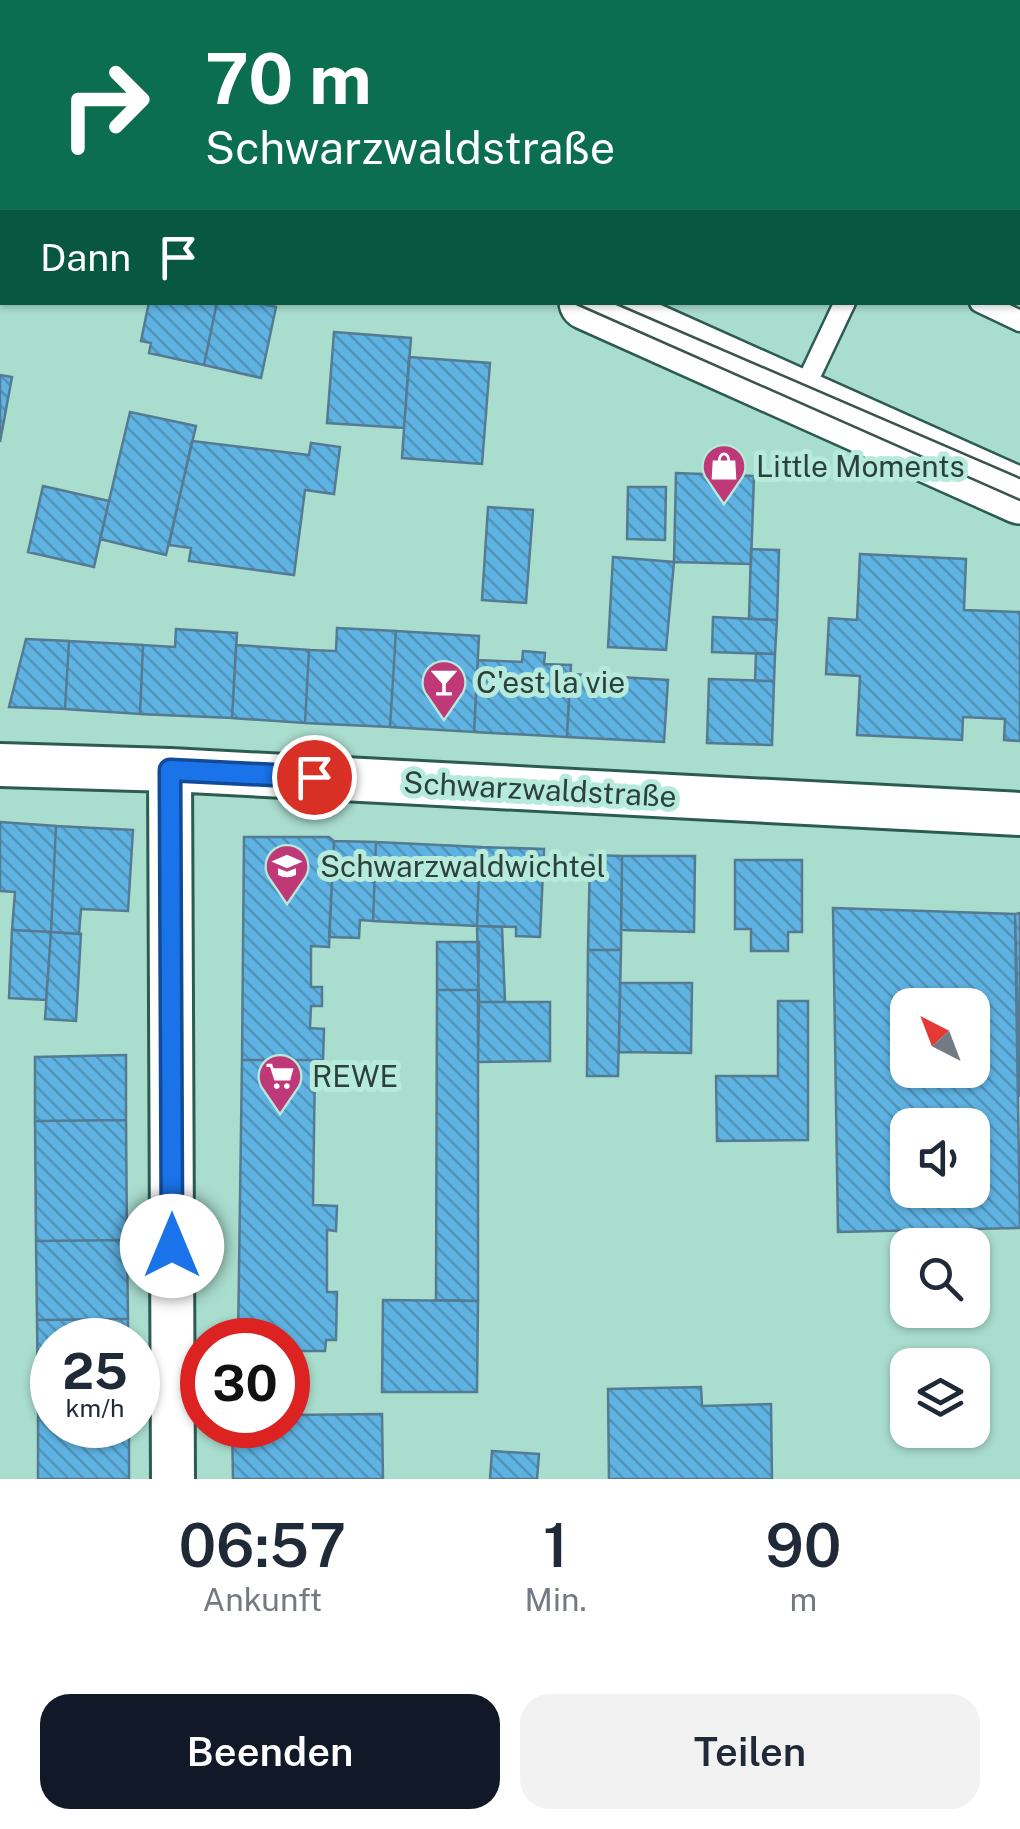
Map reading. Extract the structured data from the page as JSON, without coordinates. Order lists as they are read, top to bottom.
{
  "streets": {
    "street": ["Schwarzwaldstraße"]
  },
  "places": {
    "shop": ["Little Moments"],
    "bar": ["C'est la vie"],
    "school or university": ["Schwarzwaldwichtel"],
    "supermarket": ["REWE"]
  },
  "north": "top left",
  "page": {
    "turn": ["70 m", "Schwarzwaldstraße"],
    "then": "Dann",
    "speed": "25 km/h",
    "limit": "30",
    "eta": [
      "06:57",
      "Ankunft",
      "1",
      "Min.",
      "90",
      "m"
    ],
    "buttons": ["Beenden", "Teilen"]
  }
}
